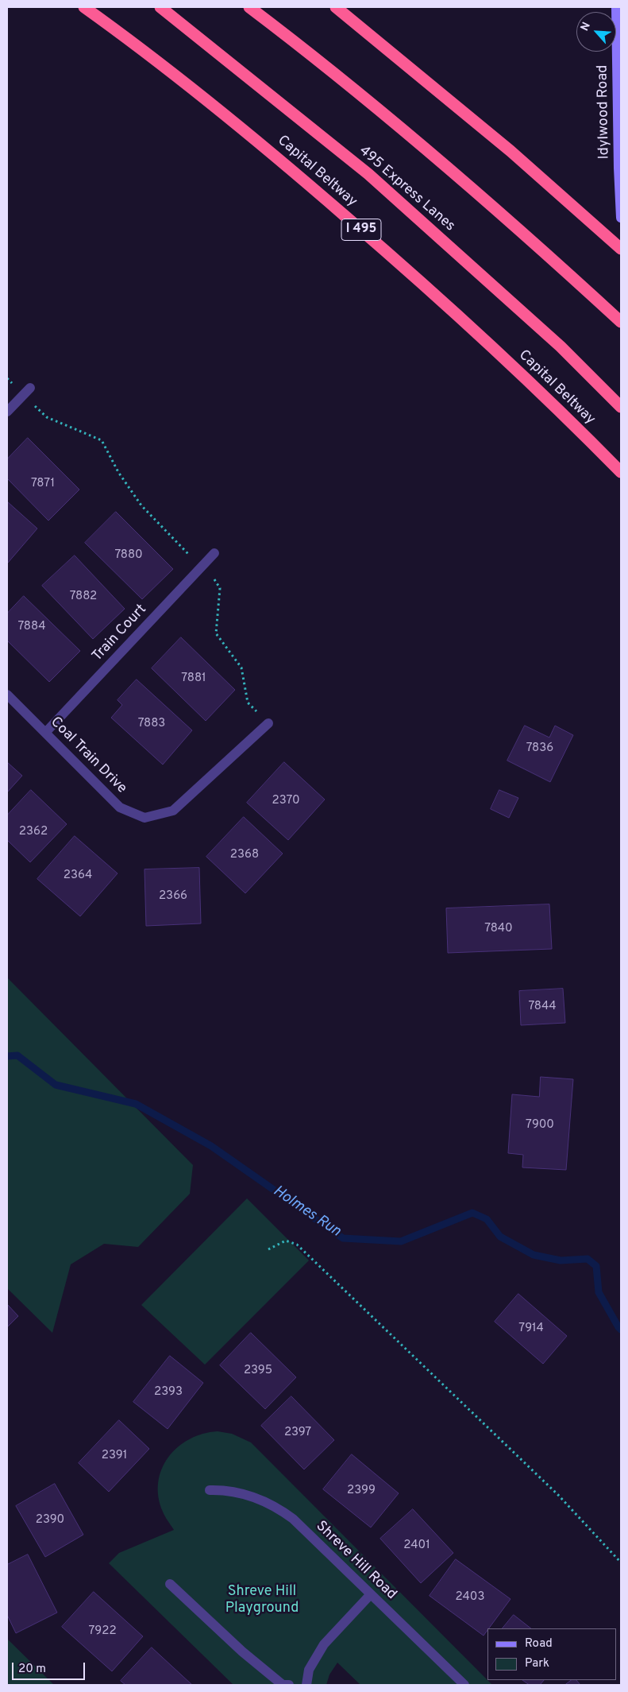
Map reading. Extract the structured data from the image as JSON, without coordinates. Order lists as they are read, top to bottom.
{
  "streets": {
    "highway": ["Capital Beltway", "495 Express Lanes", "I 495"],
    "main road": ["Idylwood Road"],
    "street": ["Train Court", "Coal Train Drive", "Shreve Hill Road"]
  },
  "crossings": [
    ["Train Court", "Coal Train Drive"]
  ],
  "water": ["Holmes Run"],
  "parks": ["Shreve Hill Playground"],
  "house_numbers": [
    "7871",
    "7880",
    "7882",
    "7884",
    "7881",
    "7883",
    "7836",
    "2370",
    "2362",
    "2368",
    "2364",
    "2366",
    "7840",
    "7844",
    "7900",
    "7914",
    "2395",
    "2393",
    "2397",
    "2391",
    "2399",
    "2390",
    "2401",
    "2403",
    "7922"
  ],
  "legend": ["Road", "Park"],
  "scale_bar": "20 m",
  "north": "top left"
}
